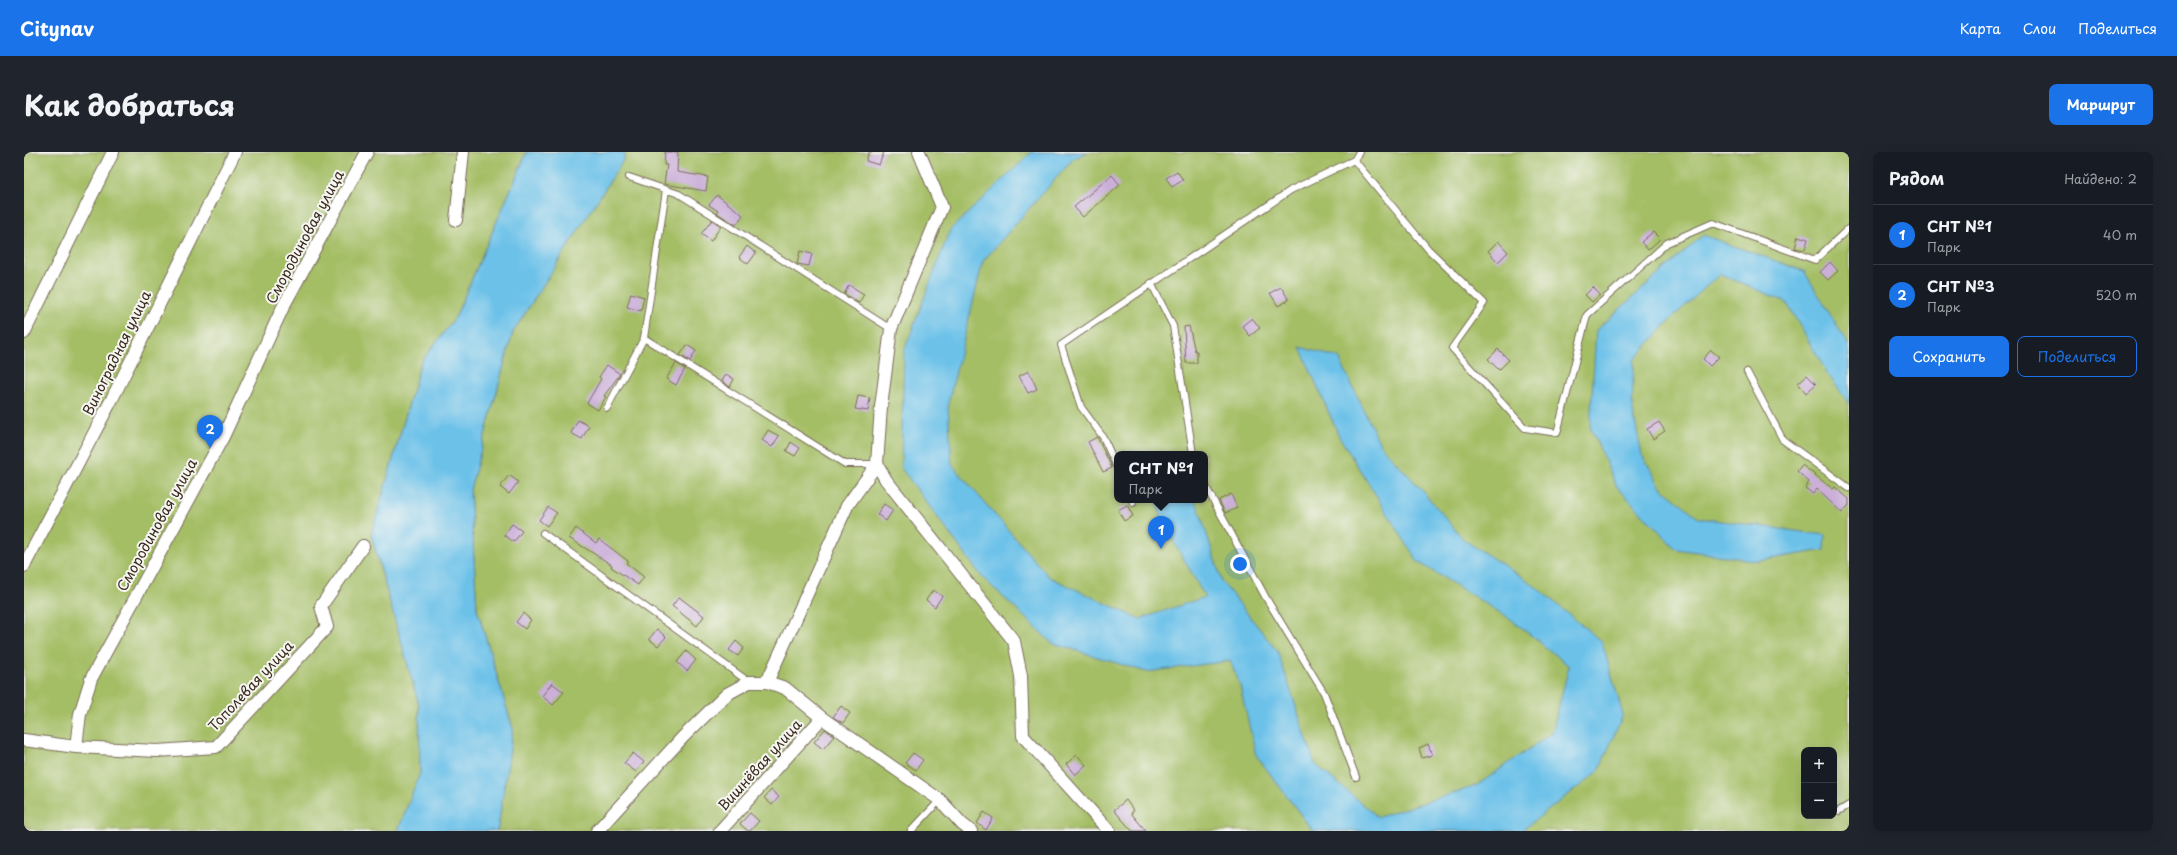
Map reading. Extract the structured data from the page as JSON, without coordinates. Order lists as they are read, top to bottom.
{
  "streets": {
    "street": [
      "Смородиновая улица",
      "Виноградная улица",
      "Тополевая улица",
      "Вишнёвая улица"
    ]
  },
  "crossings": [
    ["Смородиновая улица", "Тополевая улица"]
  ],
  "page": {
    "header": "Citynav",
    "nav": ["Карта", "Слои", "Поделиться"],
    "title": "Как добраться",
    "buttons": [
      "Маршрут",
      ["Сохранить", "Поделиться"]
    ],
    "heading": ["Рядом", "Найдено: 2"],
    "list": [
      {
        "mark": "1",
        "name": "СНТ №1",
        "note": "Парк",
        "value": "40 m"
      },
      {
        "mark": "2",
        "name": "СНТ №3",
        "note": "Парк",
        "value": "520 m"
      }
    ],
    "pins": ["2", "1"],
    "popup": ["СНТ №1", "Парк"],
    "map_buttons": ["+", "−"]
  }
}
